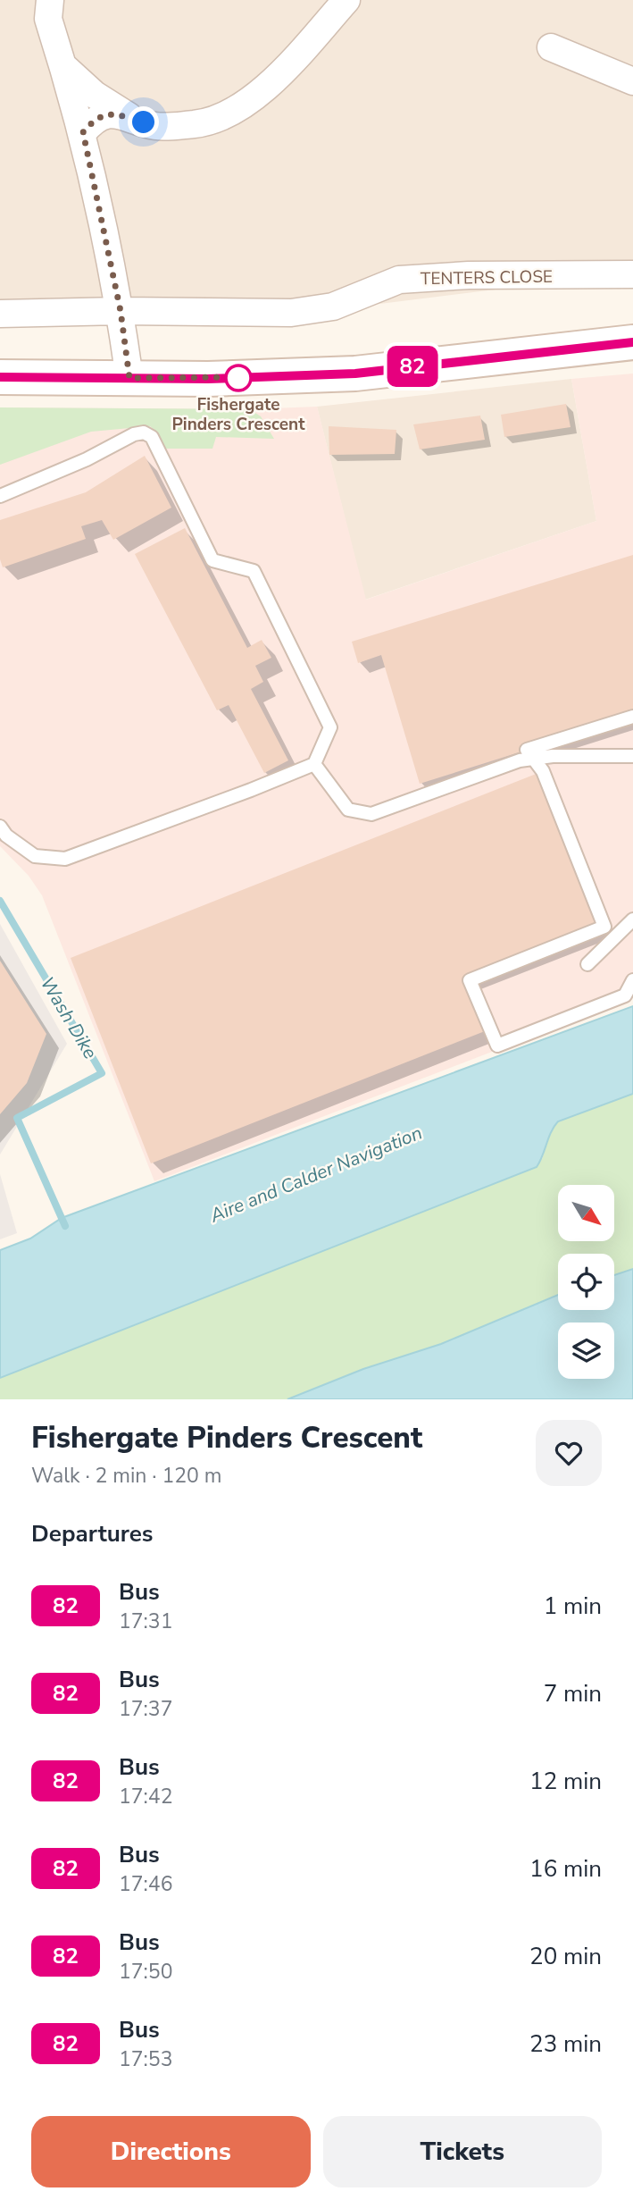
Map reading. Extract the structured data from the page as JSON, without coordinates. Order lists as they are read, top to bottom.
{
  "streets": {
    "street": ["TENTERS CLOSE"]
  },
  "water": ["Wash Dike", "Aire and Calder Navigation"],
  "places": ["Fishergate Pinders Crescent"],
  "lines": ["bus line 82"],
  "north": "bottom right",
  "page": {
    "on_map": "82",
    "heading": [
      ["Fishergate Pinders Crescent", "Walk · 2 min · 120 m"],
      "Departures"
    ],
    "list": [
      {
        "mark": "82",
        "name": "Bus",
        "note": "17:31",
        "value": "1 min"
      },
      {
        "mark": "82",
        "name": "Bus",
        "note": "17:37",
        "value": "7 min"
      },
      {
        "mark": "82",
        "name": "Bus",
        "note": "17:42",
        "value": "12 min"
      },
      {
        "mark": "82",
        "name": "Bus",
        "note": "17:46",
        "value": "16 min"
      },
      {
        "mark": "82",
        "name": "Bus",
        "note": "17:50",
        "value": "20 min"
      },
      {
        "mark": "82",
        "name": "Bus",
        "note": "17:53",
        "value": "23 min"
      }
    ],
    "buttons": ["Directions", "Tickets"]
  }
}
